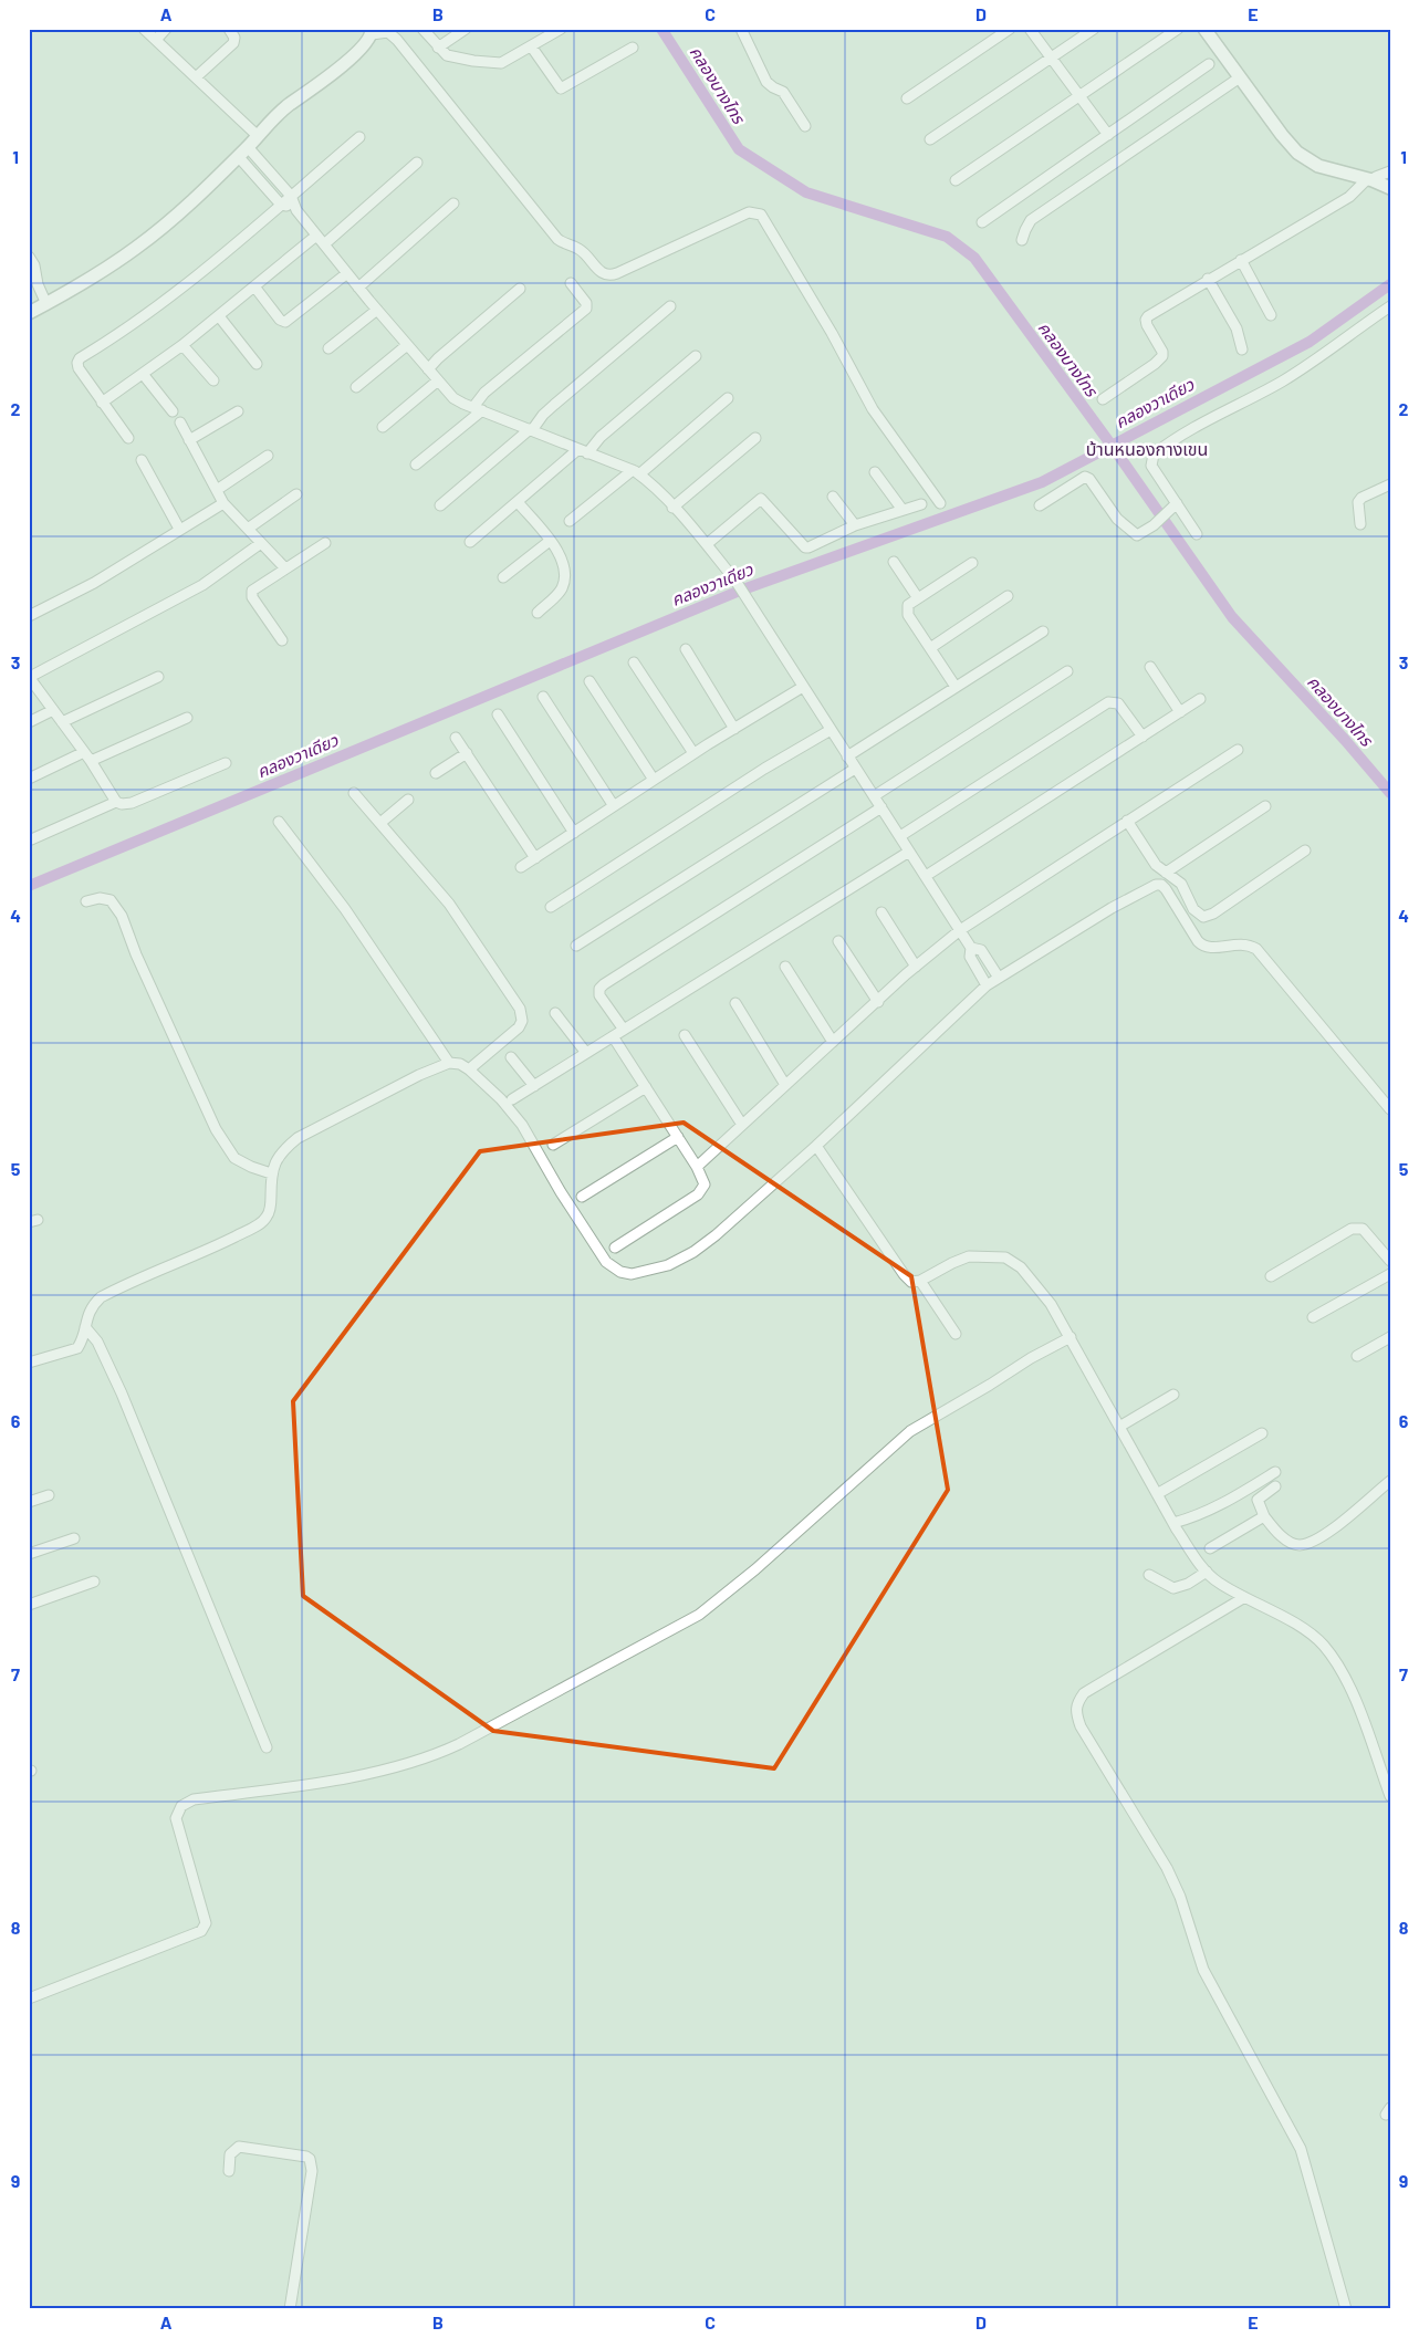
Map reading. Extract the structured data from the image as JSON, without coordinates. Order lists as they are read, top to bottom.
{
  "districts": ["บ้านหนองกางเขน"],
  "water": ["คลองบางไทร", "คลองวาเดียว"],
  "grid": {
    "columns": [
      "A",
      "B",
      "C",
      "D",
      "E"
    ],
    "rows": [
      "1",
      "2",
      "3",
      "4",
      "5",
      "6",
      "7",
      "8",
      "9"
    ]
  }
}
